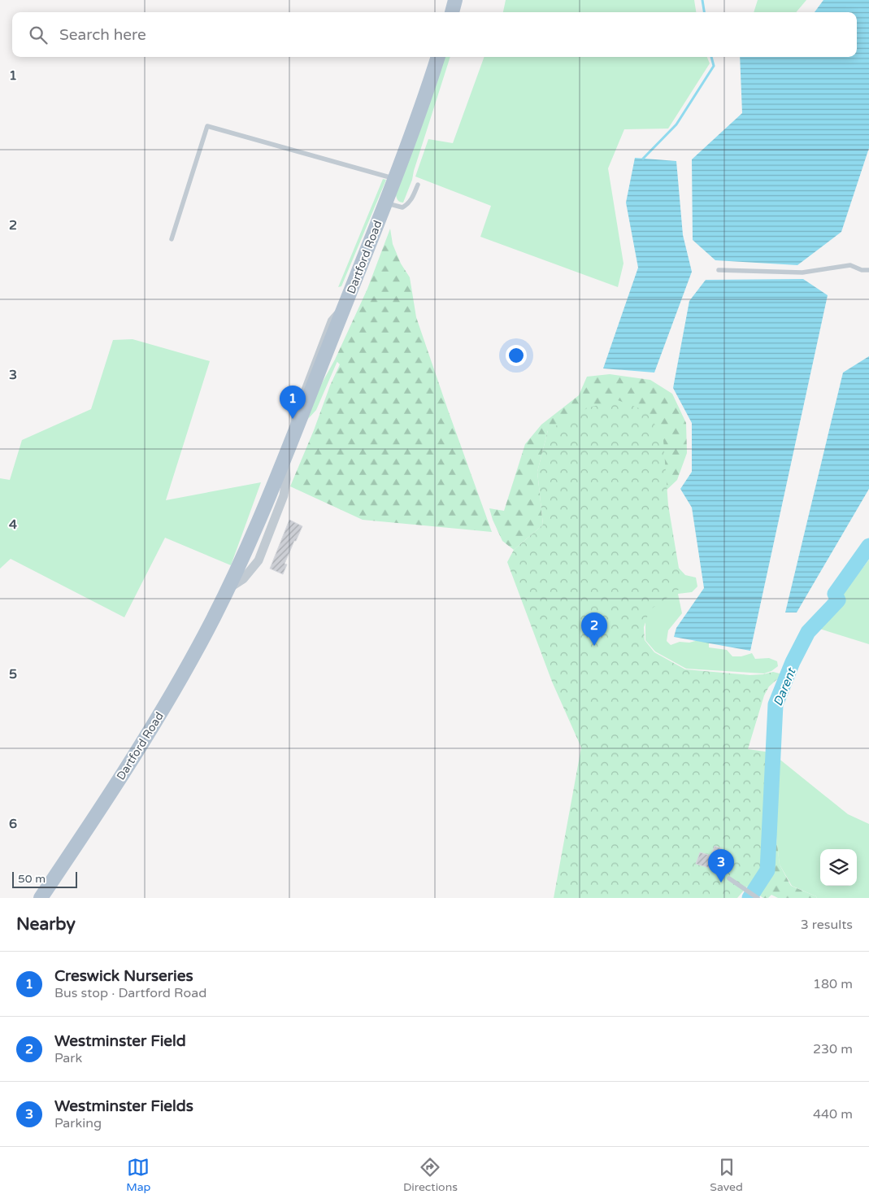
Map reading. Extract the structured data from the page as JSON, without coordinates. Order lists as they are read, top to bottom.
{
  "streets": {
    "main road": ["Dartford Road"]
  },
  "water": ["Darent"],
  "scale_bar": "50 m",
  "page": {
    "search": "Search here",
    "pins": ["1", "2", "3"],
    "scale": "50 m",
    "heading": ["Nearby", "3 results"],
    "list": [
      {
        "mark": "1",
        "name": "Creswick Nurseries",
        "note": "Bus stop · Dartford Road",
        "value": "180 m"
      },
      {
        "mark": "2",
        "name": "Westminster Field",
        "note": "Park",
        "value": "230 m"
      },
      {
        "mark": "3",
        "name": "Westminster Fields",
        "note": "Parking",
        "value": "440 m"
      }
    ],
    "nav": ["Map", "Directions", "Saved"]
  },
  "grid": {
    "rows": [
      "1",
      "2",
      "3",
      "4",
      "5",
      "6"
    ]
  }
}
